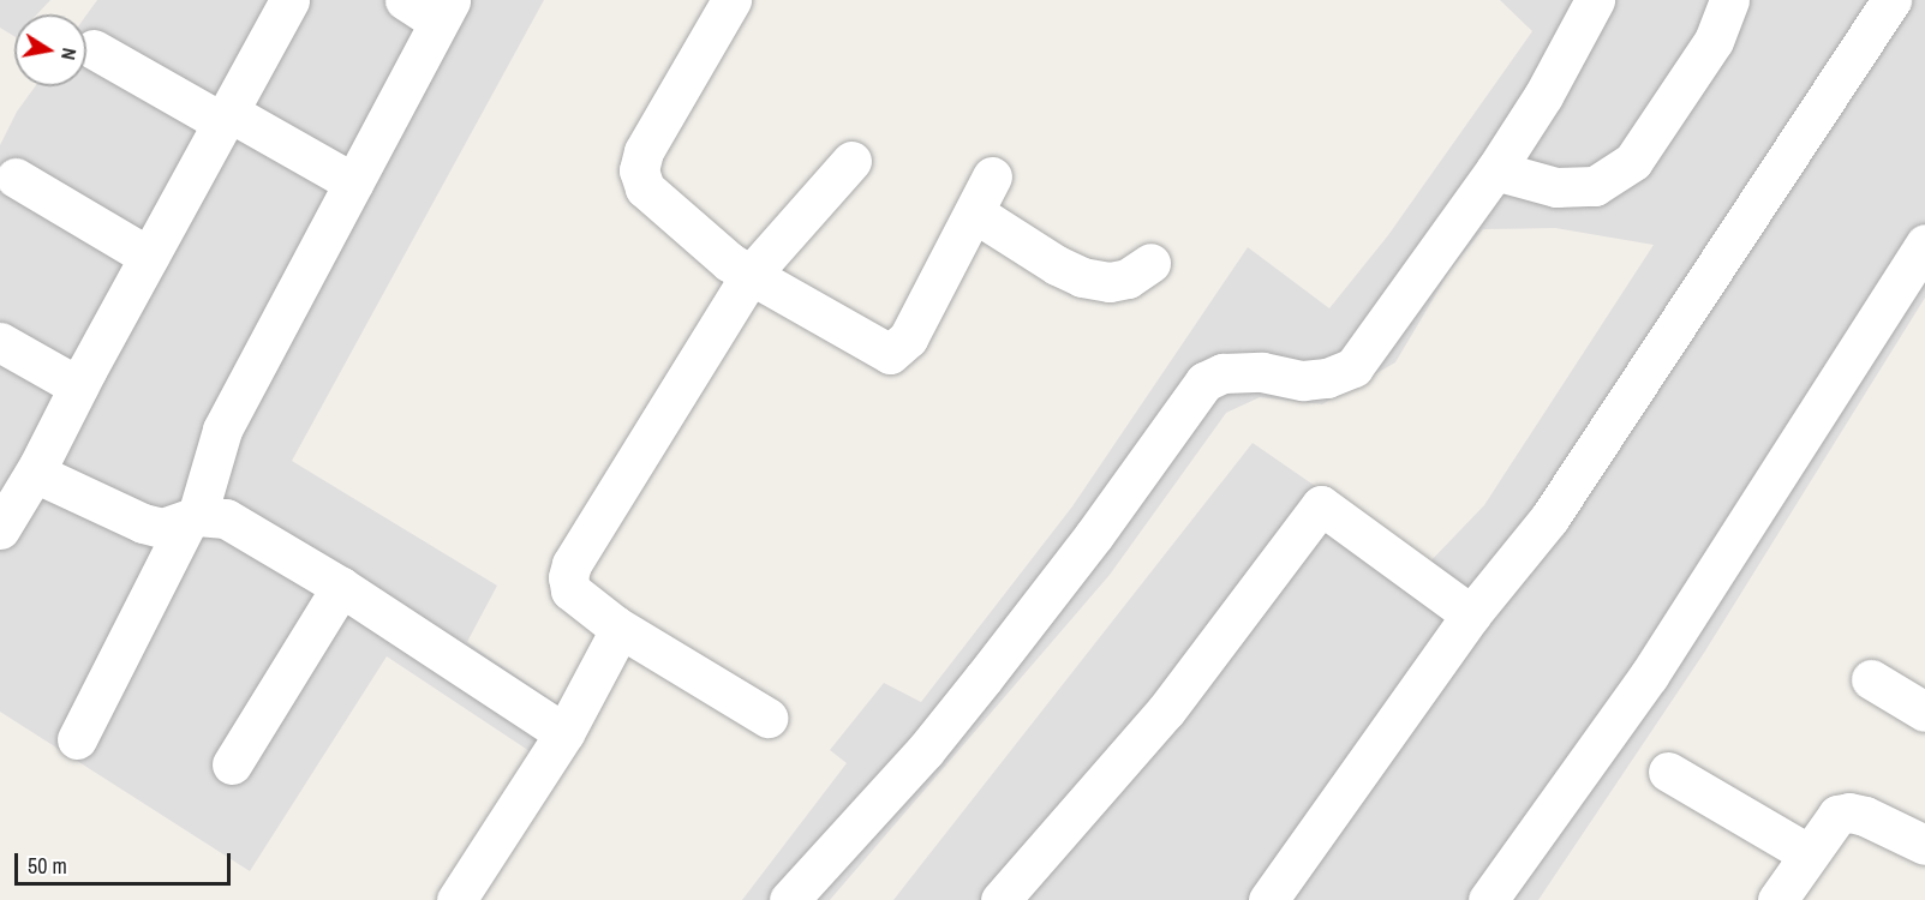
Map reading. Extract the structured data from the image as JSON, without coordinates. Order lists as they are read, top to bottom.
{
  "scale_bar": "50 m",
  "north": "right"
}
